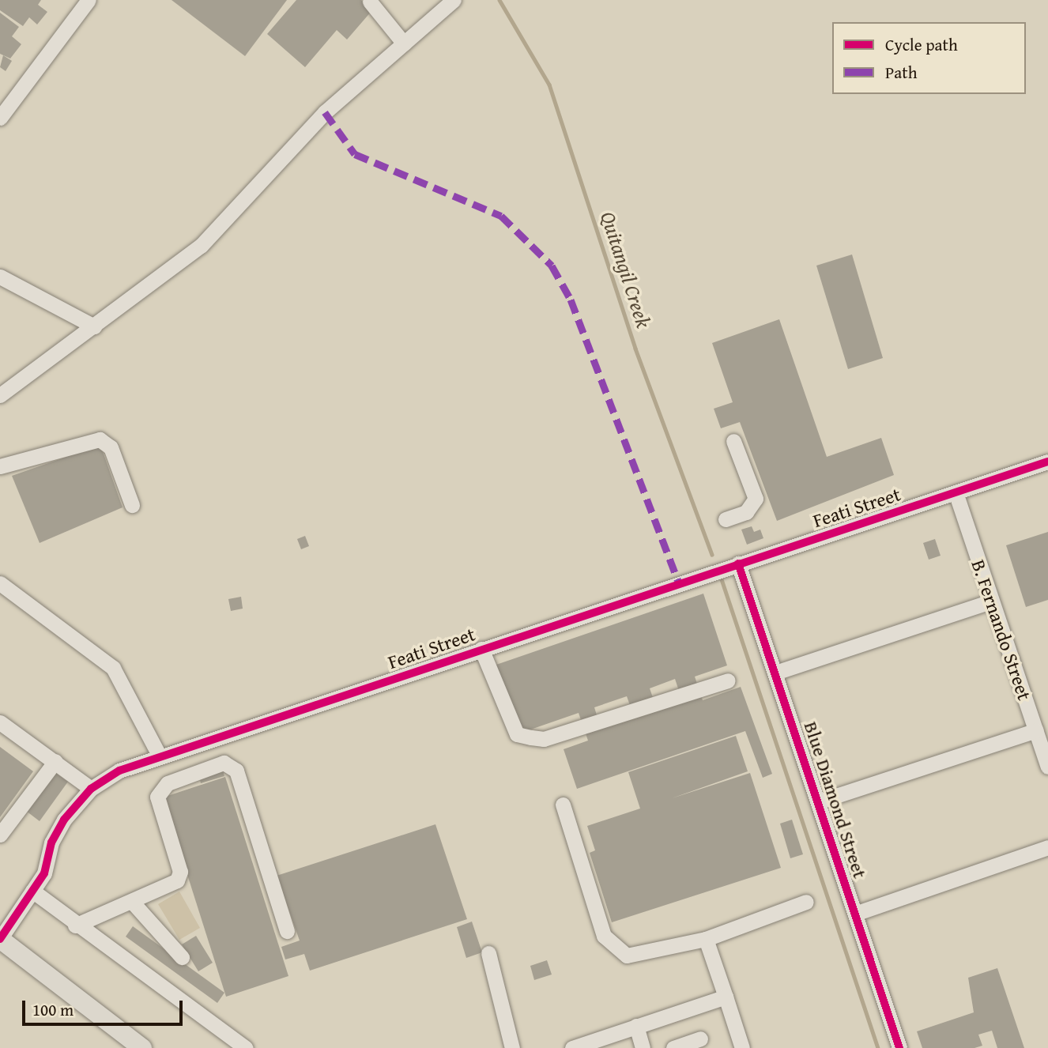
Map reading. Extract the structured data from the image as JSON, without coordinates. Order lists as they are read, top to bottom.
{
  "streets": {
    "street": ["Feati Street", "B. Fernando Street", "Blue Diamond Street"]
  },
  "crossings": [
    ["Feati Street", "B. Fernando Street"],
    ["Feati Street", "Blue Diamond Street"]
  ],
  "water": ["Quitangil Creek"],
  "legend": ["Cycle path", "Path"],
  "scale_bar": "100 m"
}
